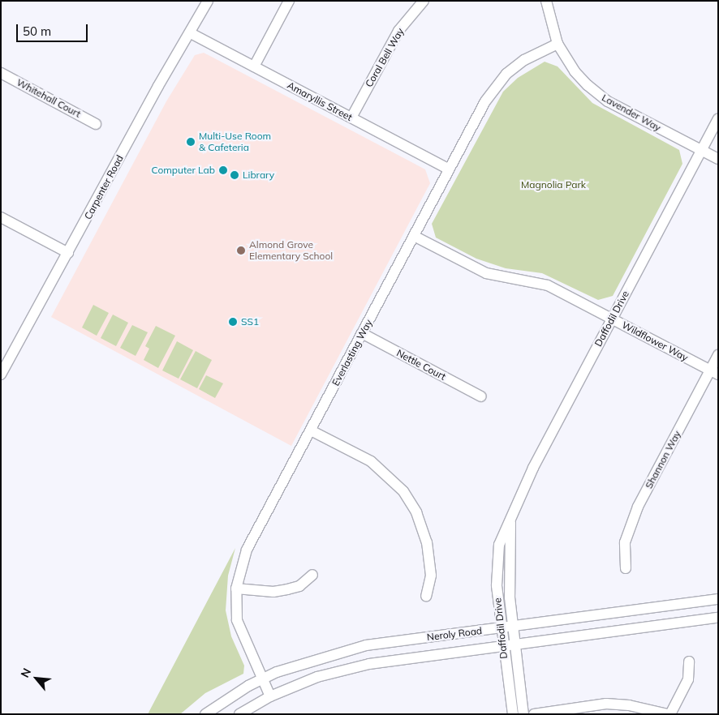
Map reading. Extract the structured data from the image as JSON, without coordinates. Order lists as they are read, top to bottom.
{
  "streets": {
    "street": [
      "Coral Bell Way",
      "Whitehall Court",
      "Amaryllis Street",
      "Lavender Way",
      "Carpenter Road",
      "Daffodil Drive",
      "Wildflower Way",
      "Everlasting Way",
      "Nettle Court",
      "Shannon Way",
      "Neroly Road"
    ]
  },
  "crossings": [
    ["Coral Bell Way", "Amaryllis Street"],
    ["Amaryllis Street", "Carpenter Road"],
    ["Amaryllis Street", "Everlasting Way"],
    ["Lavender Way", "Daffodil Drive"],
    ["Lavender Way", "Everlasting Way"],
    ["Daffodil Drive", "Wildflower Way"],
    ["Daffodil Drive", "Neroly Road"],
    ["Wildflower Way", "Everlasting Way"],
    ["Wildflower Way", "Shannon Way"],
    ["Everlasting Way", "Nettle Court"],
    ["Everlasting Way", "Neroly Road"]
  ],
  "parks": ["Magnolia Park"],
  "places": [
    "Multi-Use Room & Cafeteria",
    "Computer Lab",
    "Library",
    "Almond Grove Elementary School",
    "SS1"
  ],
  "scale_bar": "50 m",
  "north": "top left"
}
